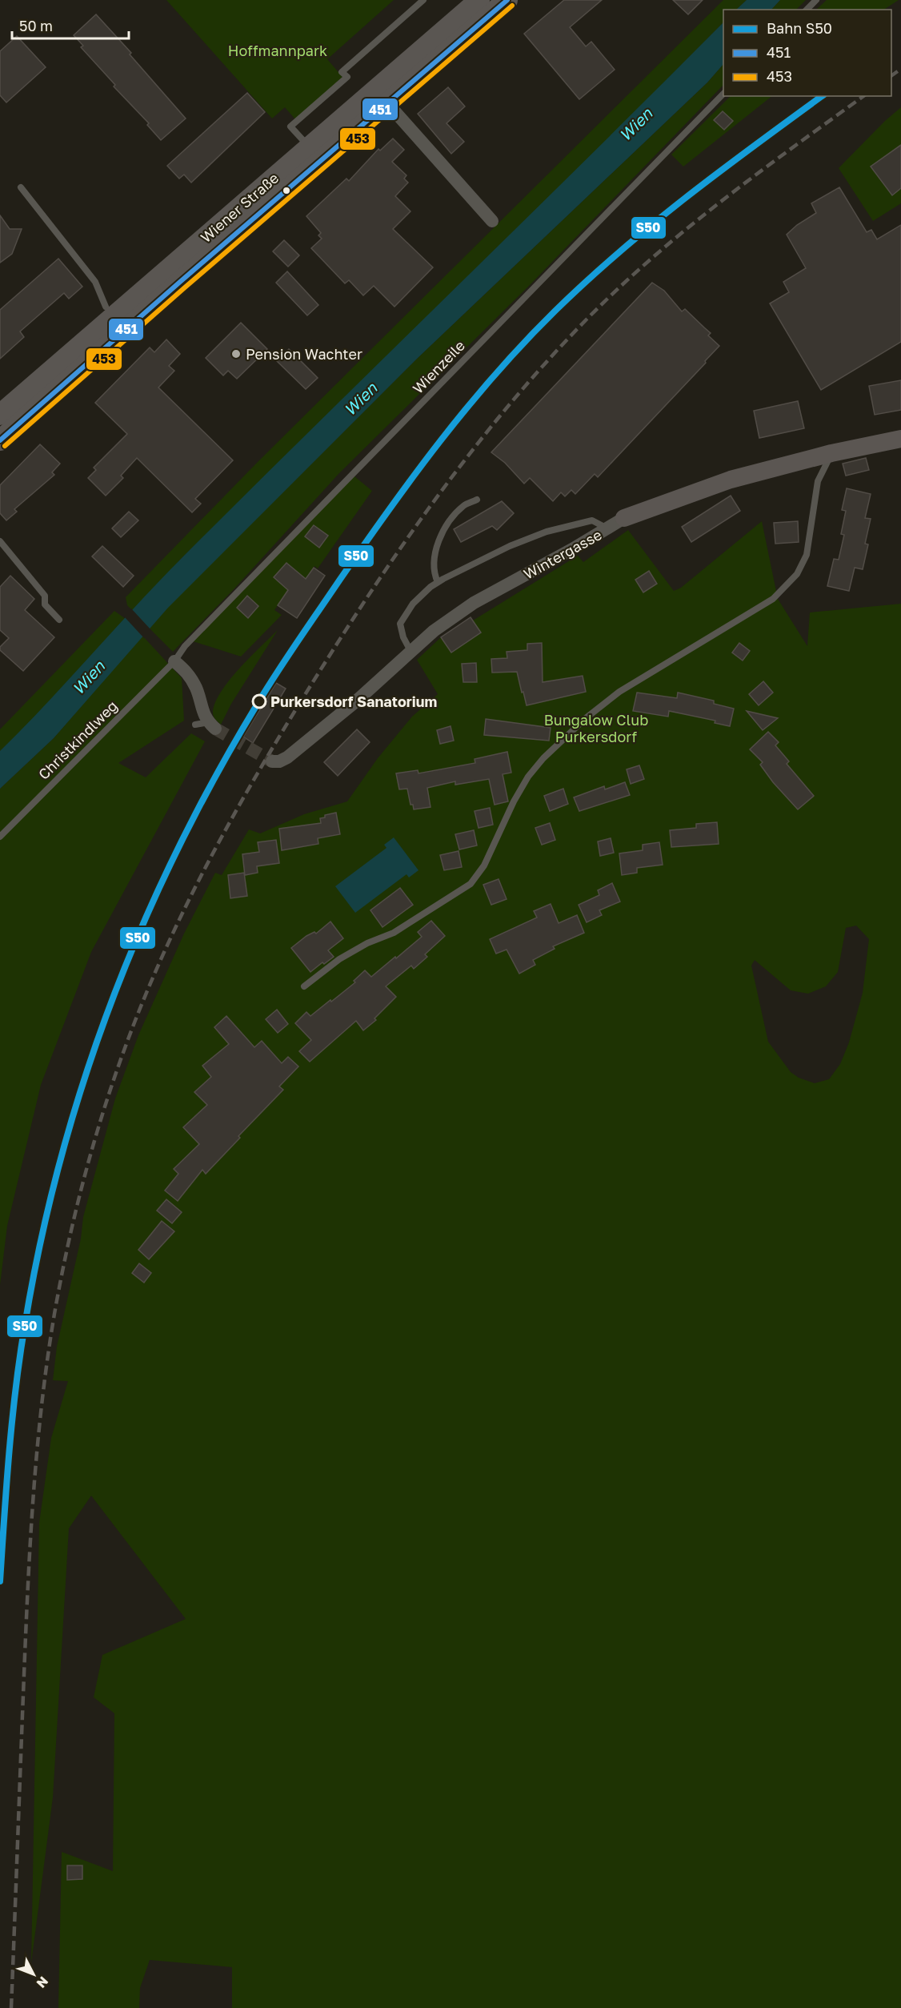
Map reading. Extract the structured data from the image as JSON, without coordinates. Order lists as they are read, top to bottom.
{
  "streets": {
    "main road": ["Wiener Straße"],
    "street": ["Wintergasse"],
    "lane": ["Wienzeile", "Christkindlweg"]
  },
  "crossings": [
    ["Wienzeile", "Christkindlweg"]
  ],
  "water": ["Wien"],
  "parks": ["Hoffmannpark", "Bungalow Club Purkersdorf"],
  "places": ["Pension Wachter", "Purkersdorf Sanatorium"],
  "lines": ["transit line 451", "transit line 453", "rail line S50"],
  "legend": ["Bahn S50", "451", "453"],
  "scale_bar": "50 m",
  "north": "bottom right"
}
